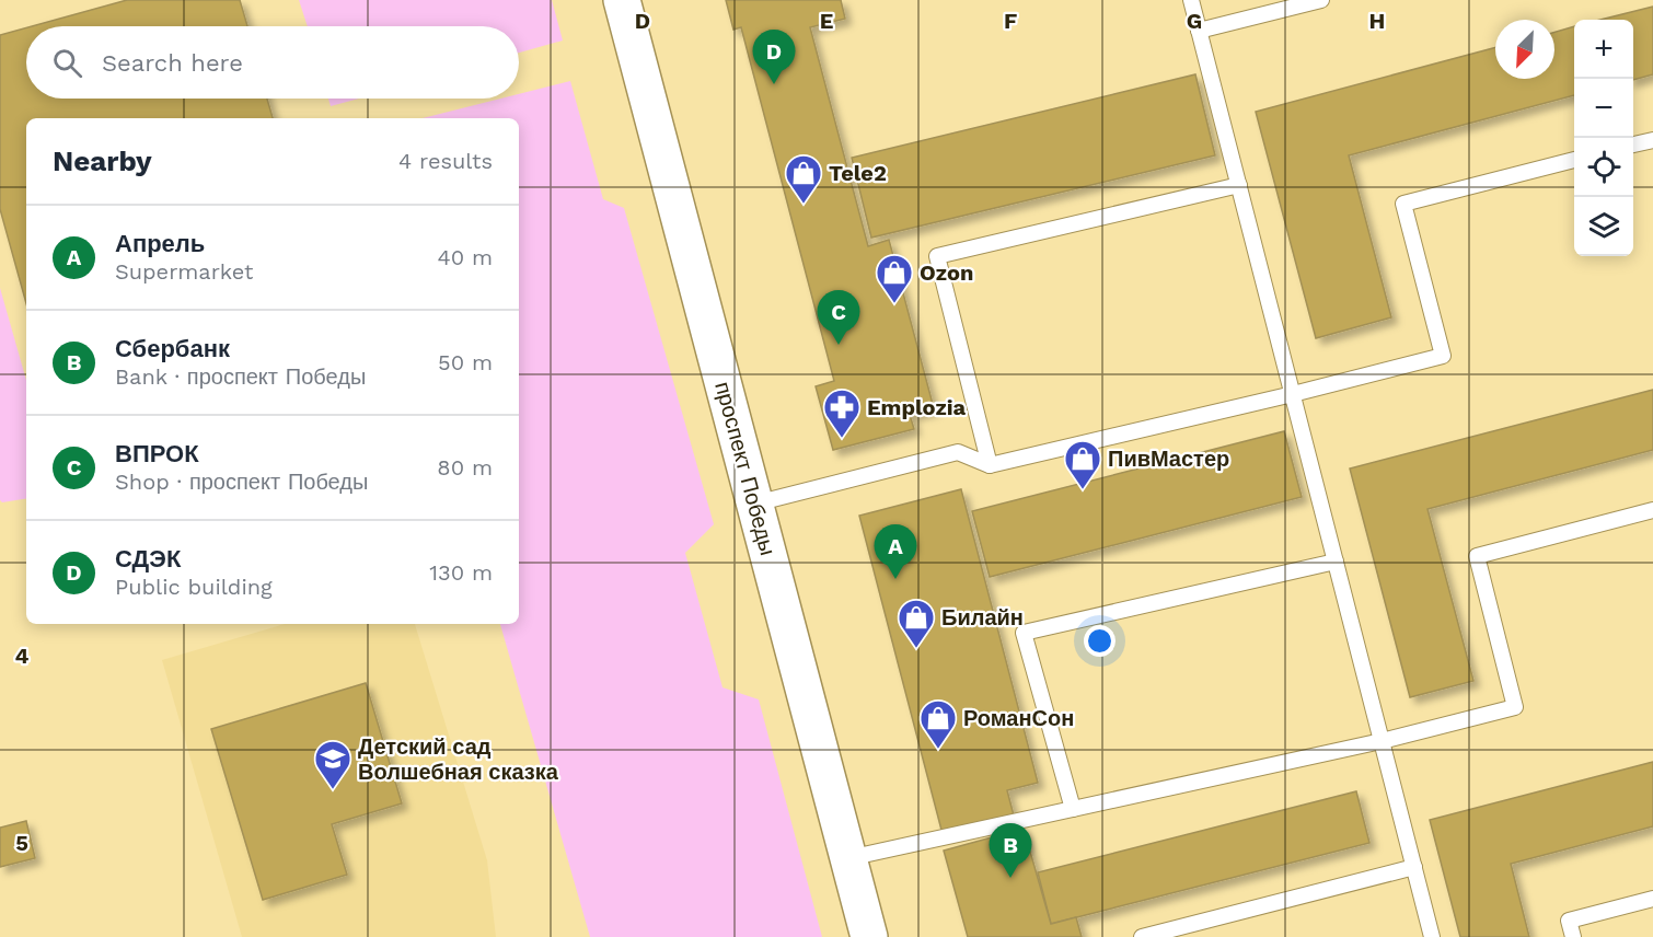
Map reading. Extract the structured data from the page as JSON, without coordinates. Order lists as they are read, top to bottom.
{
  "streets": {
    "main road": ["проспект Победы"]
  },
  "places": {
    "shop": [
      "Tele2",
      "Ozon",
      "ПивМастер",
      "Билайн",
      "РоманСон"
    ],
    "pharmacy": ["Emplozia"],
    "school or university": ["Детский сад Волшебная сказка"]
  },
  "north": "bottom left",
  "page": {
    "map_buttons": ["+", "−"],
    "search": "Search here",
    "pins": [
      "D",
      "C",
      "A",
      "B"
    ],
    "heading": ["Nearby", "4 results"],
    "list": [
      {
        "mark": "A",
        "name": "Апрель",
        "note": "Supermarket",
        "value": "40 m"
      },
      {
        "mark": "B",
        "name": "Сбербанк",
        "note": "Bank · проспект Победы",
        "value": "50 m"
      },
      {
        "mark": "C",
        "name": "ВПРОК",
        "note": "Shop · проспект Победы",
        "value": "80 m"
      },
      {
        "mark": "D",
        "name": "СДЭК",
        "note": "Public building",
        "value": "130 m"
      }
    ]
  },
  "grid": {
    "columns": [
      "D",
      "E",
      "F",
      "G",
      "H"
    ],
    "rows": ["4", "5"]
  }
}
